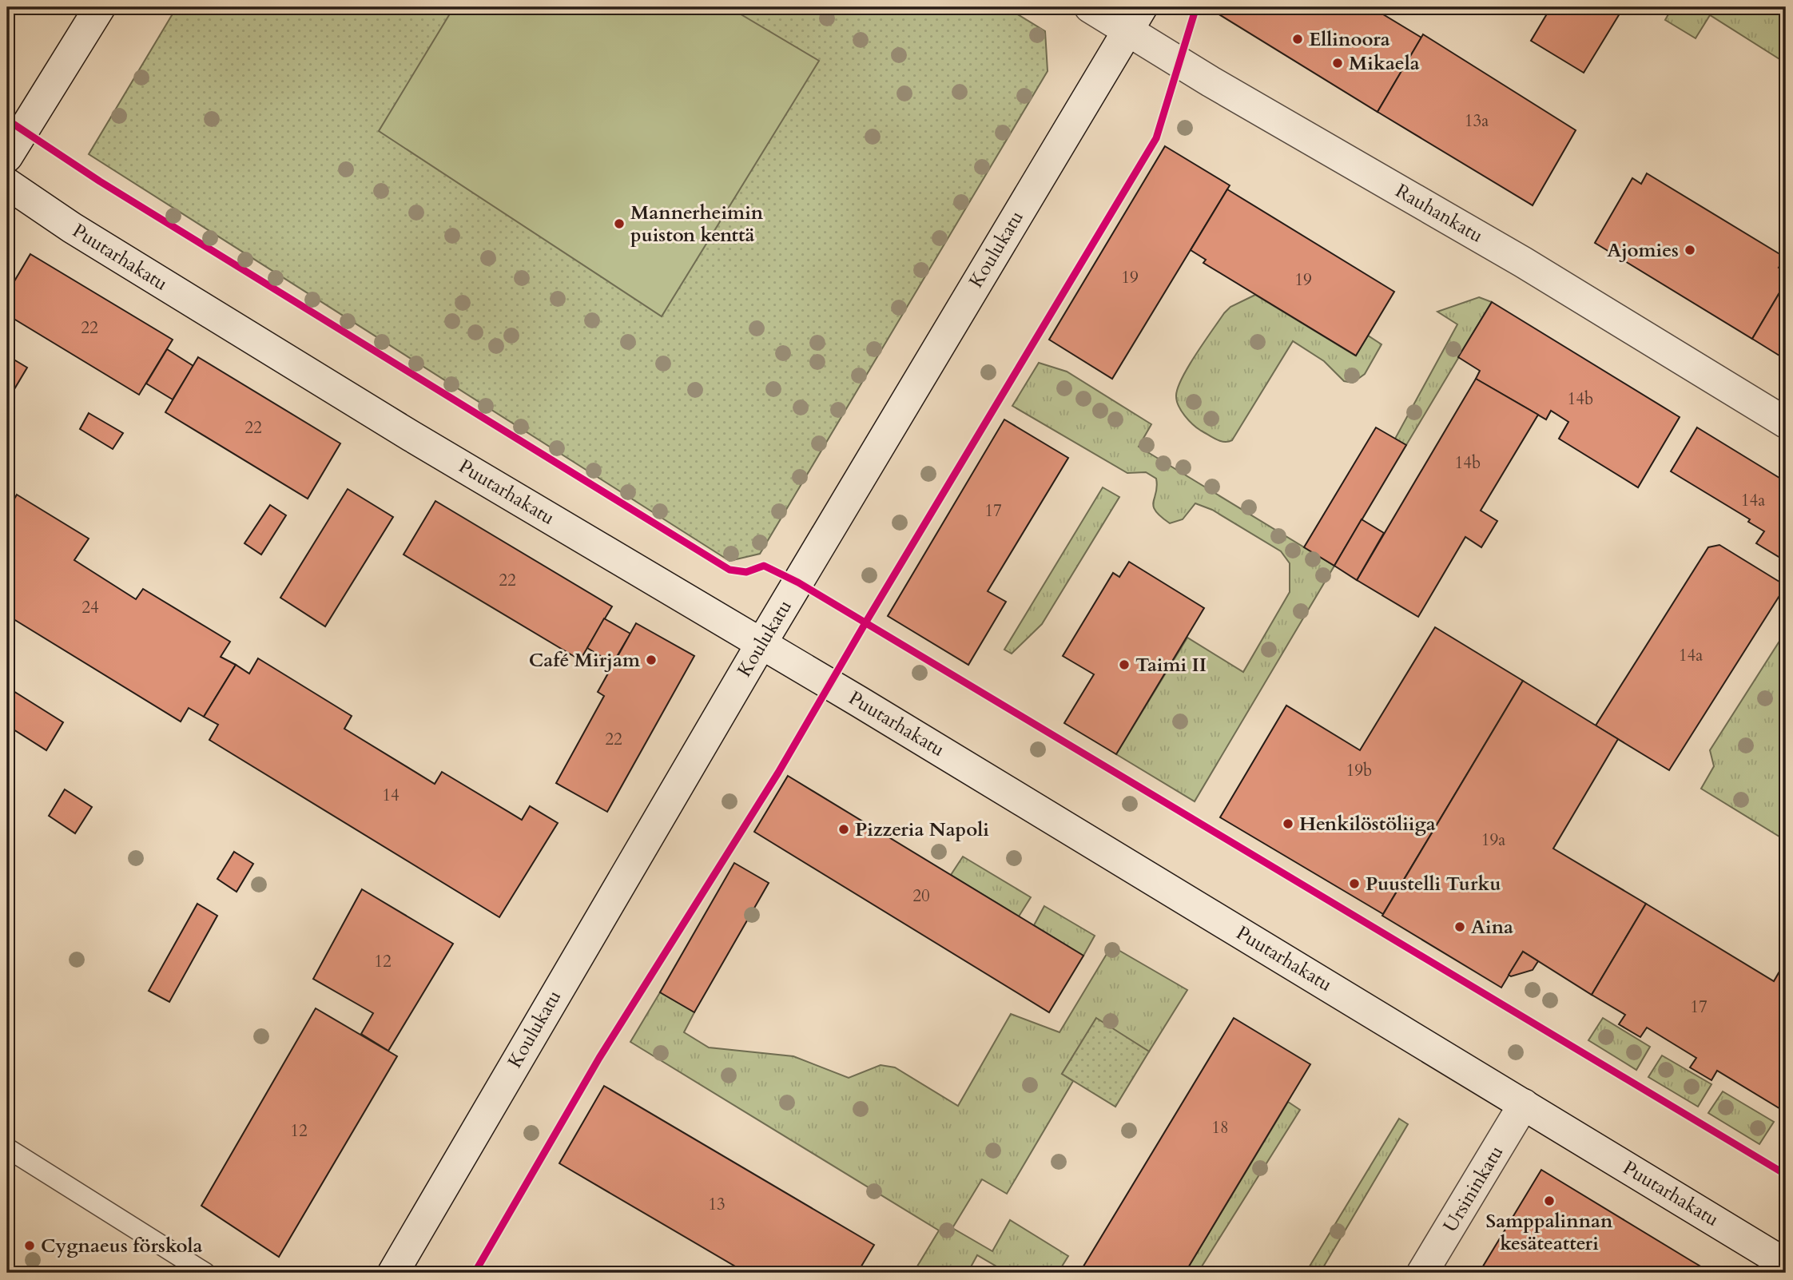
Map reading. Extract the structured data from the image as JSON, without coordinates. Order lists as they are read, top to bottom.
{
  "streets": {
    "street": [
      "Rauhankatu",
      "Koulukatu",
      "Puutarhakatu",
      "Ursininkatu"
    ]
  },
  "crossings": [
    ["Rauhankatu", "Koulukatu"],
    ["Koulukatu", "Puutarhakatu"],
    ["Puutarhakatu", "Ursininkatu"]
  ],
  "places": [
    "Ellinoora",
    "Mikaela",
    "Mannerheimin puiston kenttä",
    "Ajomies",
    "Café Mirjam",
    "Taimi II",
    "Henkilöstöliiga",
    "Pizzeria Napoli",
    "Puustelli Turku",
    "Aina",
    "Samppalinnan kesäteatteri",
    "Cygnaeus förskola"
  ],
  "house_numbers": [
    "13a",
    "19",
    "19",
    "22",
    "14b",
    "22",
    "14b",
    "14a",
    "17",
    "22",
    "24",
    "14a",
    "22",
    "19b",
    "14",
    "19a",
    "20",
    "12",
    "17",
    "18",
    "12",
    "13"
  ]
}
